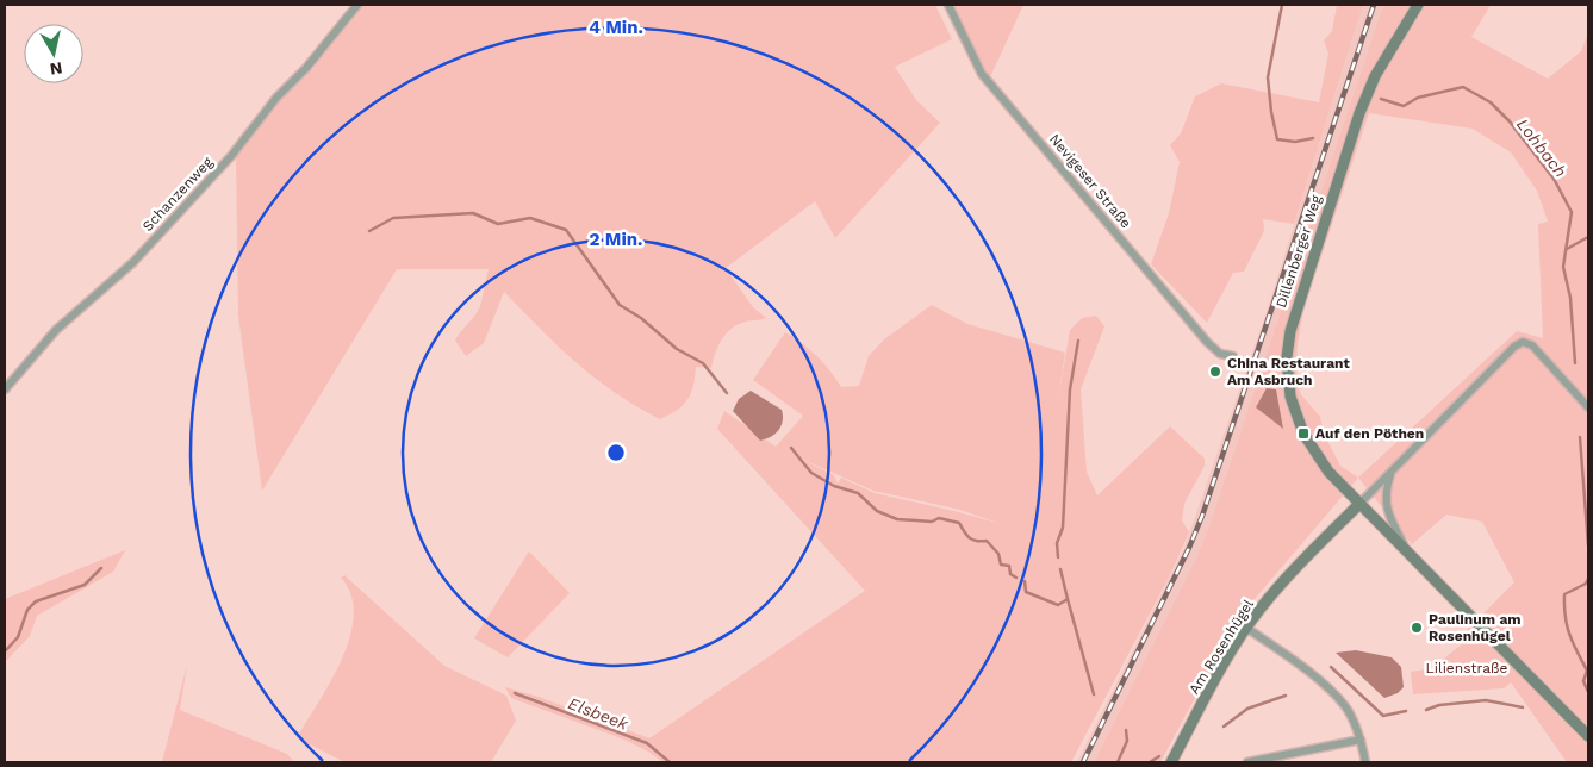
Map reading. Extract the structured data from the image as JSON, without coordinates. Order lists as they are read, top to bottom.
{
  "streets": {
    "main road": ["Dillenberger Weg", "Am Rosenhügel"],
    "street": ["Nevigeser Straße", "Schanzenweg"]
  },
  "crossings": [
    ["Dillenberger Weg", "Am Rosenhügel"]
  ],
  "water": ["Lohbach", "Elsbeek"],
  "parks": ["Lilienstraße"],
  "places": {
    "other": ["China Restaurant Am Asbruch", "Paulinum am Rosenhügel"],
    "transit": ["Auf den Pöthen"]
  },
  "north": "bottom",
  "rings": ["4 Min.", "2 Min."]
}
